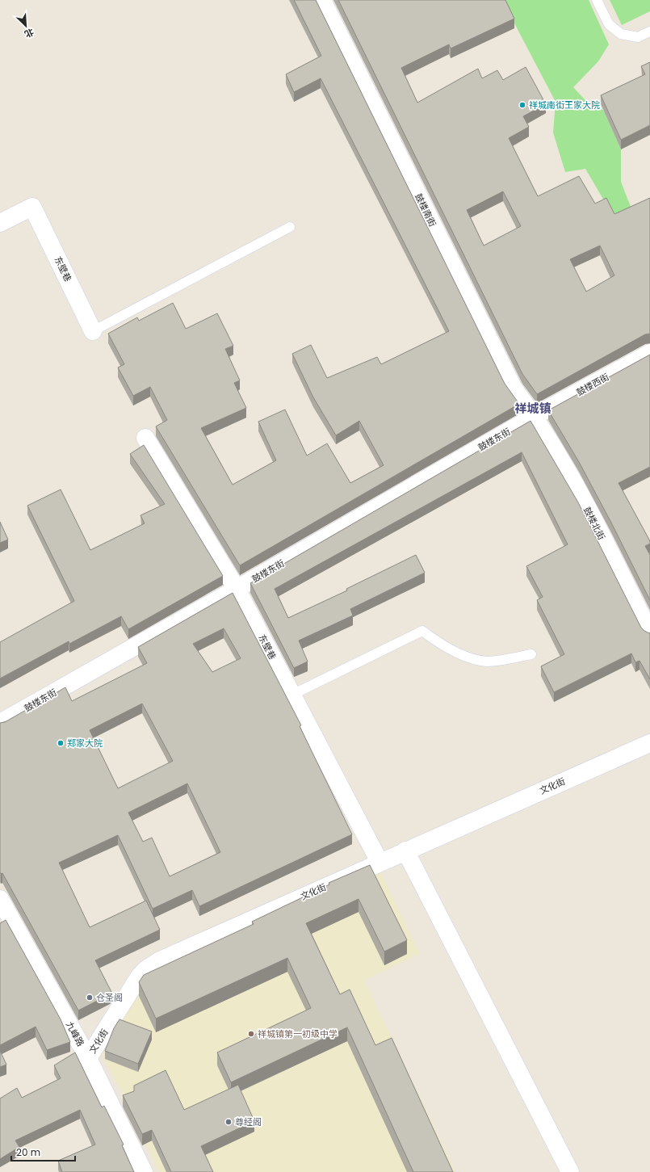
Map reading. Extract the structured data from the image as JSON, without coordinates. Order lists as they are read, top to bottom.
{
  "streets": {
    "street": [
      "鼓楼南街",
      "东壁巷",
      "鼓楼西街",
      "鼓楼东街",
      "鼓楼北街",
      "文化街",
      "九峰路"
    ]
  },
  "crossings": [
    ["鼓楼南街", "鼓楼西街"],
    ["鼓楼南街", "鼓楼东街"],
    ["鼓楼南街", "鼓楼北街"],
    ["东壁巷", "鼓楼东街"],
    ["东壁巷", "文化街"],
    ["鼓楼西街", "鼓楼东街"],
    ["鼓楼西街", "鼓楼北街"],
    ["鼓楼东街", "鼓楼北街"],
    ["文化街", "九峰路"]
  ],
  "districts": ["祥城镇"],
  "places": [
    "祥城南街王家大院",
    "郑家大院",
    "仓圣阁",
    "祥城镇第一初级中学",
    "尊经阁"
  ],
  "scale_bar": "20 m",
  "north": "bottom right"
}
